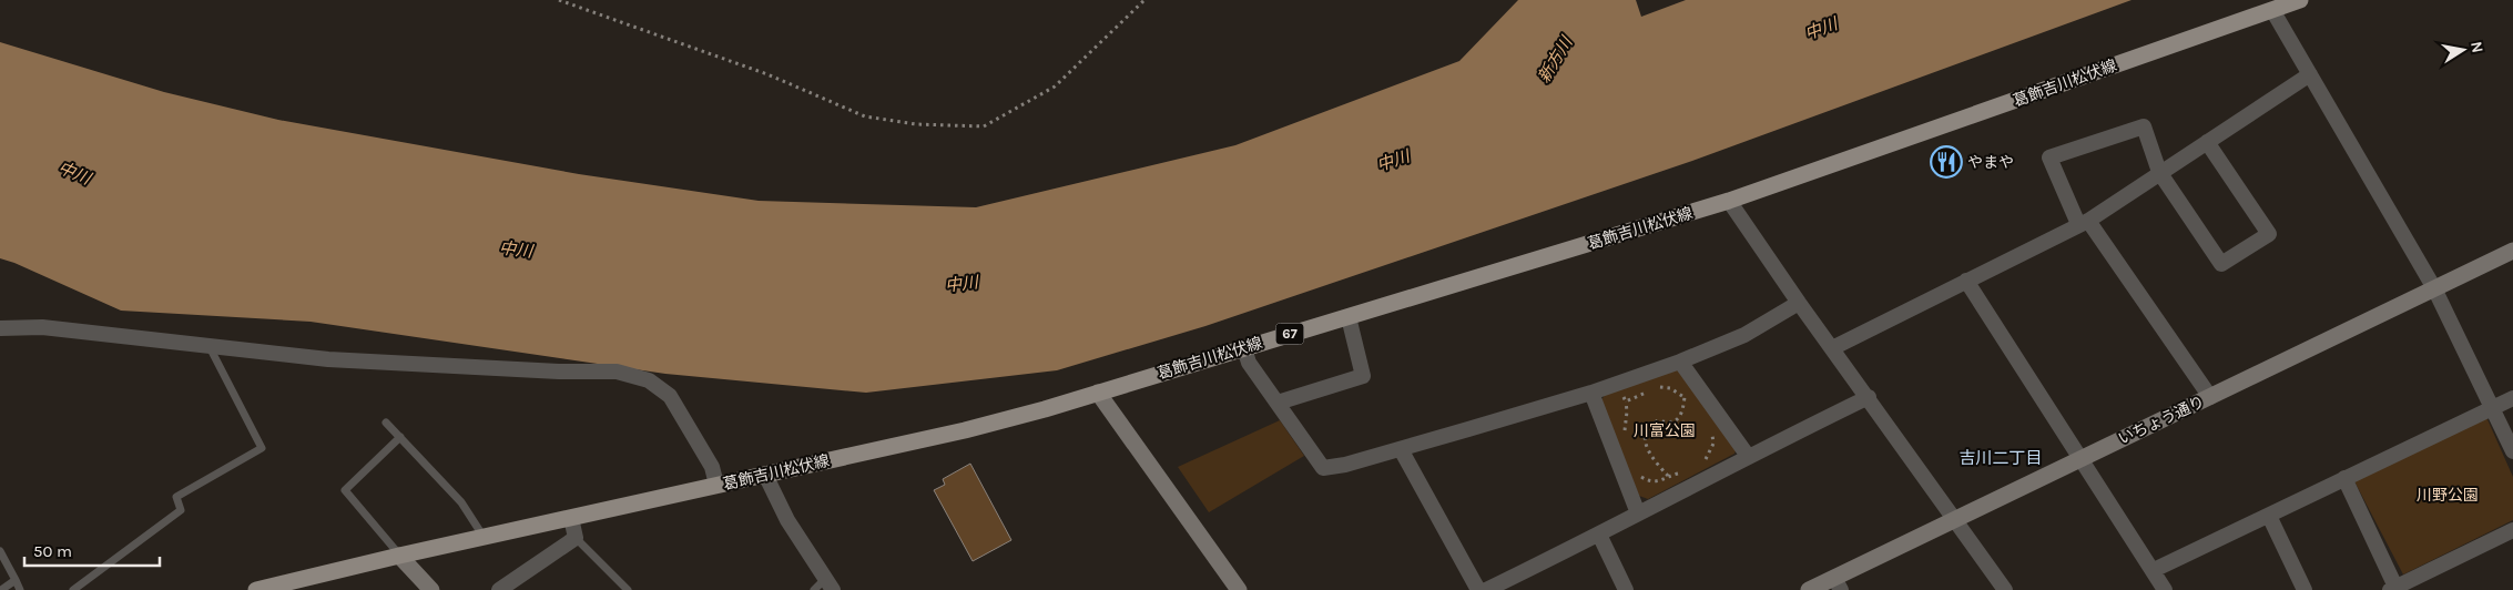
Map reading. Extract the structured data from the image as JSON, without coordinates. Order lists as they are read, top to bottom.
{
  "streets": {
    "main road": ["葛飾吉川松伏線", "67"],
    "street": ["いちょう通り"]
  },
  "districts": ["吉川二丁目"],
  "water": ["中川", "新方川"],
  "parks": ["川富公園", "川野公園"],
  "places": {
    "restaurant": ["やまや"]
  },
  "scale_bar": "50 m",
  "north": "right"
}
